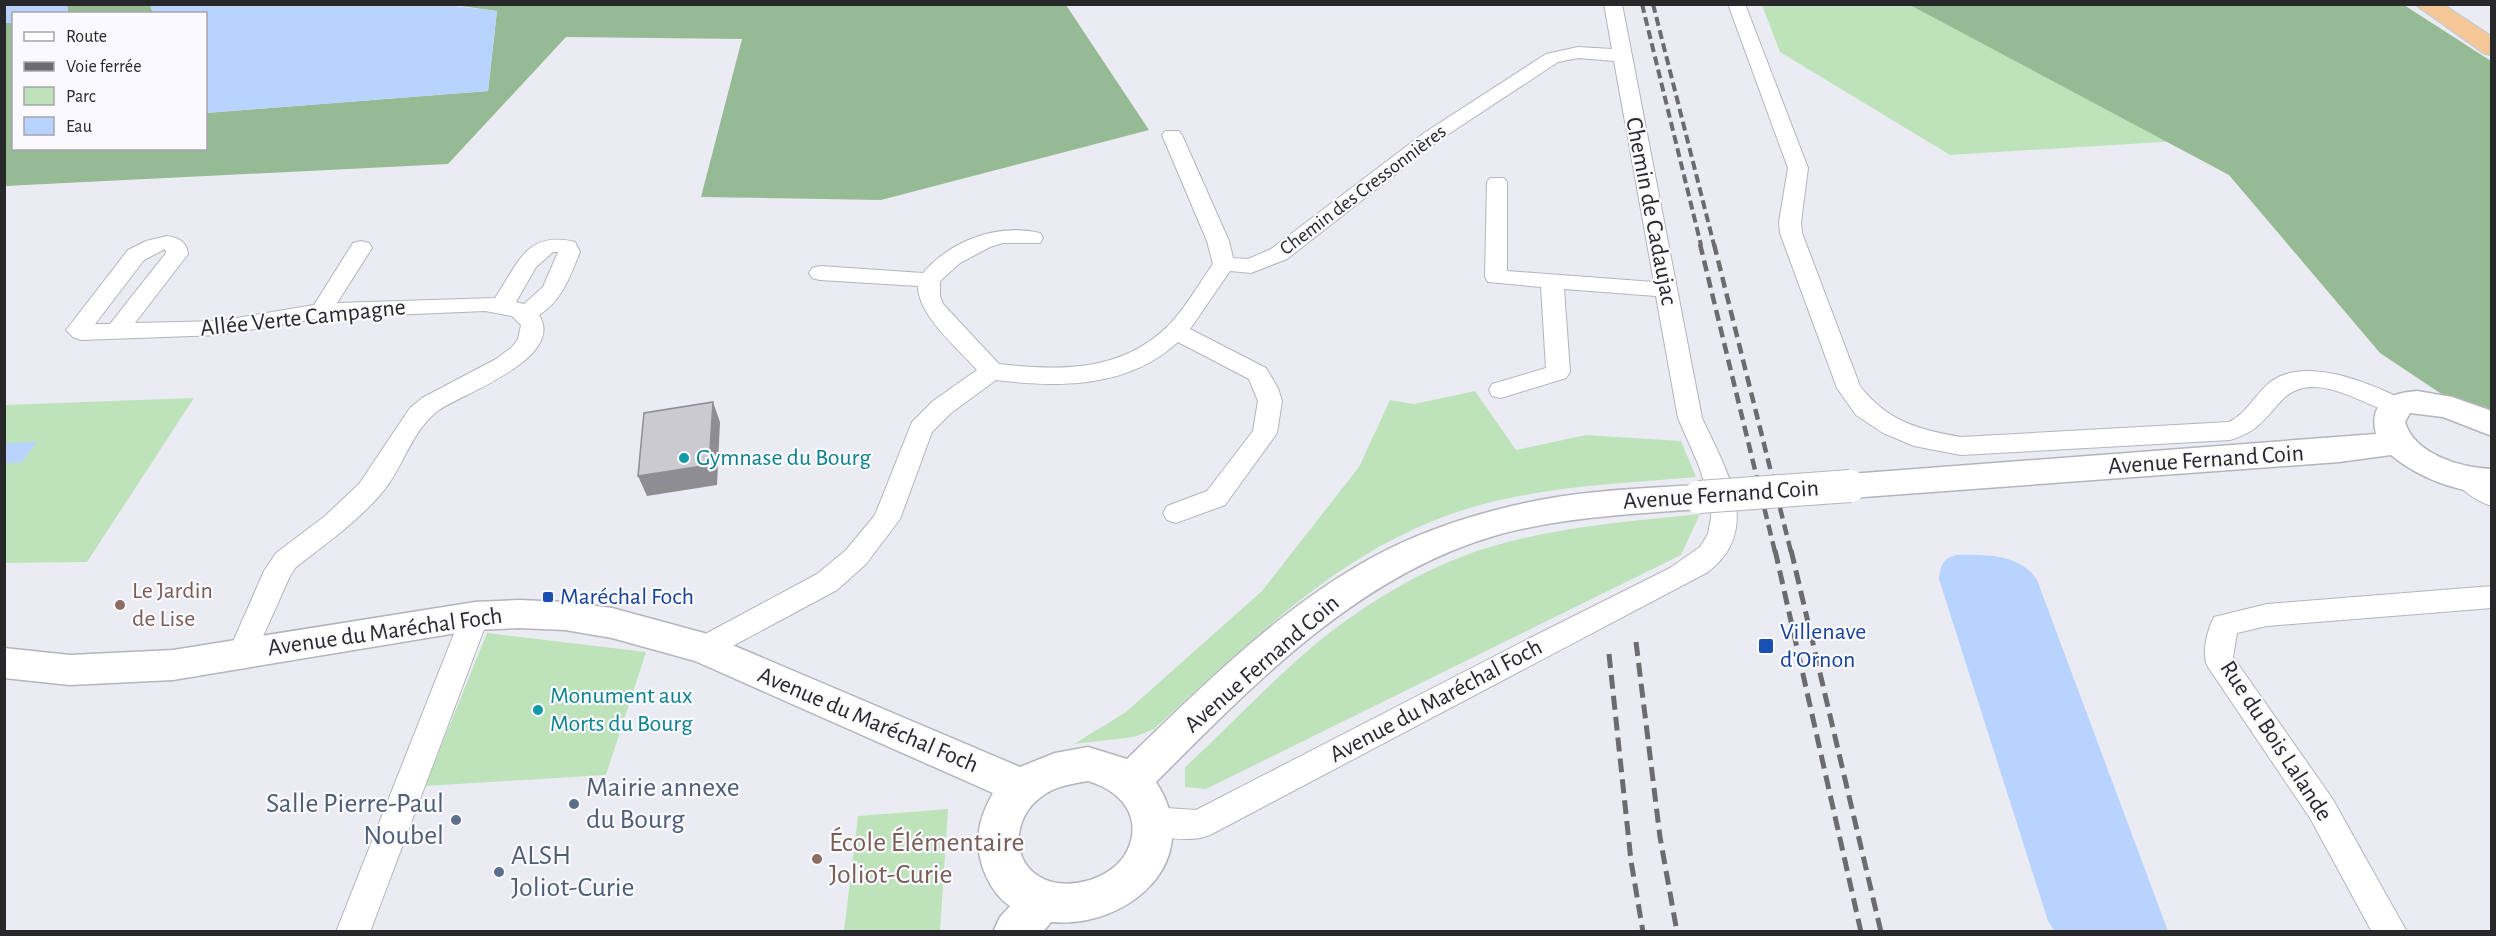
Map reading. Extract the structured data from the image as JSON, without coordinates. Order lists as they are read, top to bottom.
{
  "streets": {
    "main road": ["Avenue Fernand Coin", "Avenue du Maréchal Foch"],
    "street": [
      "Chemin des Cressonnières",
      "Chemin de Cadaujac",
      "Allée Verte Campagne",
      "Rue du Bois Lalande"
    ]
  },
  "crossings": [
    ["Chemin des Cressonnières", "Chemin de Cadaujac"],
    ["Chemin de Cadaujac", "Avenue du Maréchal Foch"],
    ["Avenue Fernand Coin", "Avenue du Maréchal Foch"]
  ],
  "places": {
    "other": [
      "Gymnase du Bourg",
      "Le Jardin de Lise",
      "Monument aux Morts du Bourg",
      "Mairie annexe du Bourg",
      "Salle Pierre-Paul Noubel",
      "École Élémentaire Joliot-Curie",
      "ALSH Joliot-Curie"
    ],
    "transit": ["Maréchal Foch", "Villenave d'Ornon"]
  },
  "legend": [
    "Route",
    "Voie ferrée",
    "Parc",
    "Eau"
  ]
}
